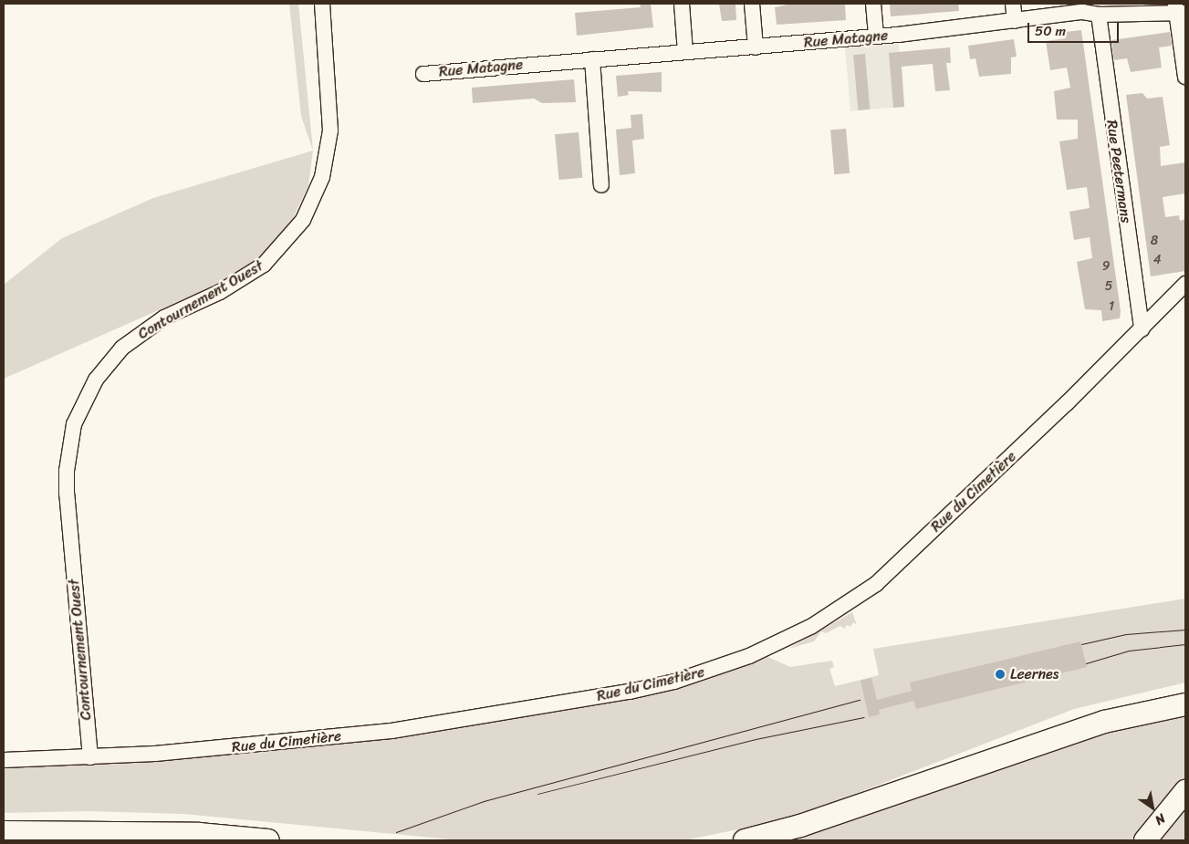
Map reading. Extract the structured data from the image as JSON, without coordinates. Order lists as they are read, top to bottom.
{
  "streets": {
    "street": [
      "Rue Matagne",
      "Rue Peetermans",
      "Contournement Ouest",
      "Rue du Cimetière"
    ]
  },
  "crossings": [
    ["Rue Matagne", "Rue Peetermans"],
    ["Rue Peetermans", "Rue du Cimetière"],
    ["Contournement Ouest", "Rue du Cimetière"]
  ],
  "places": ["Leernes"],
  "house_numbers": [
    "8",
    "4",
    "9",
    "5",
    "1"
  ],
  "scale_bar": "50 m",
  "north": "bottom right"
}
